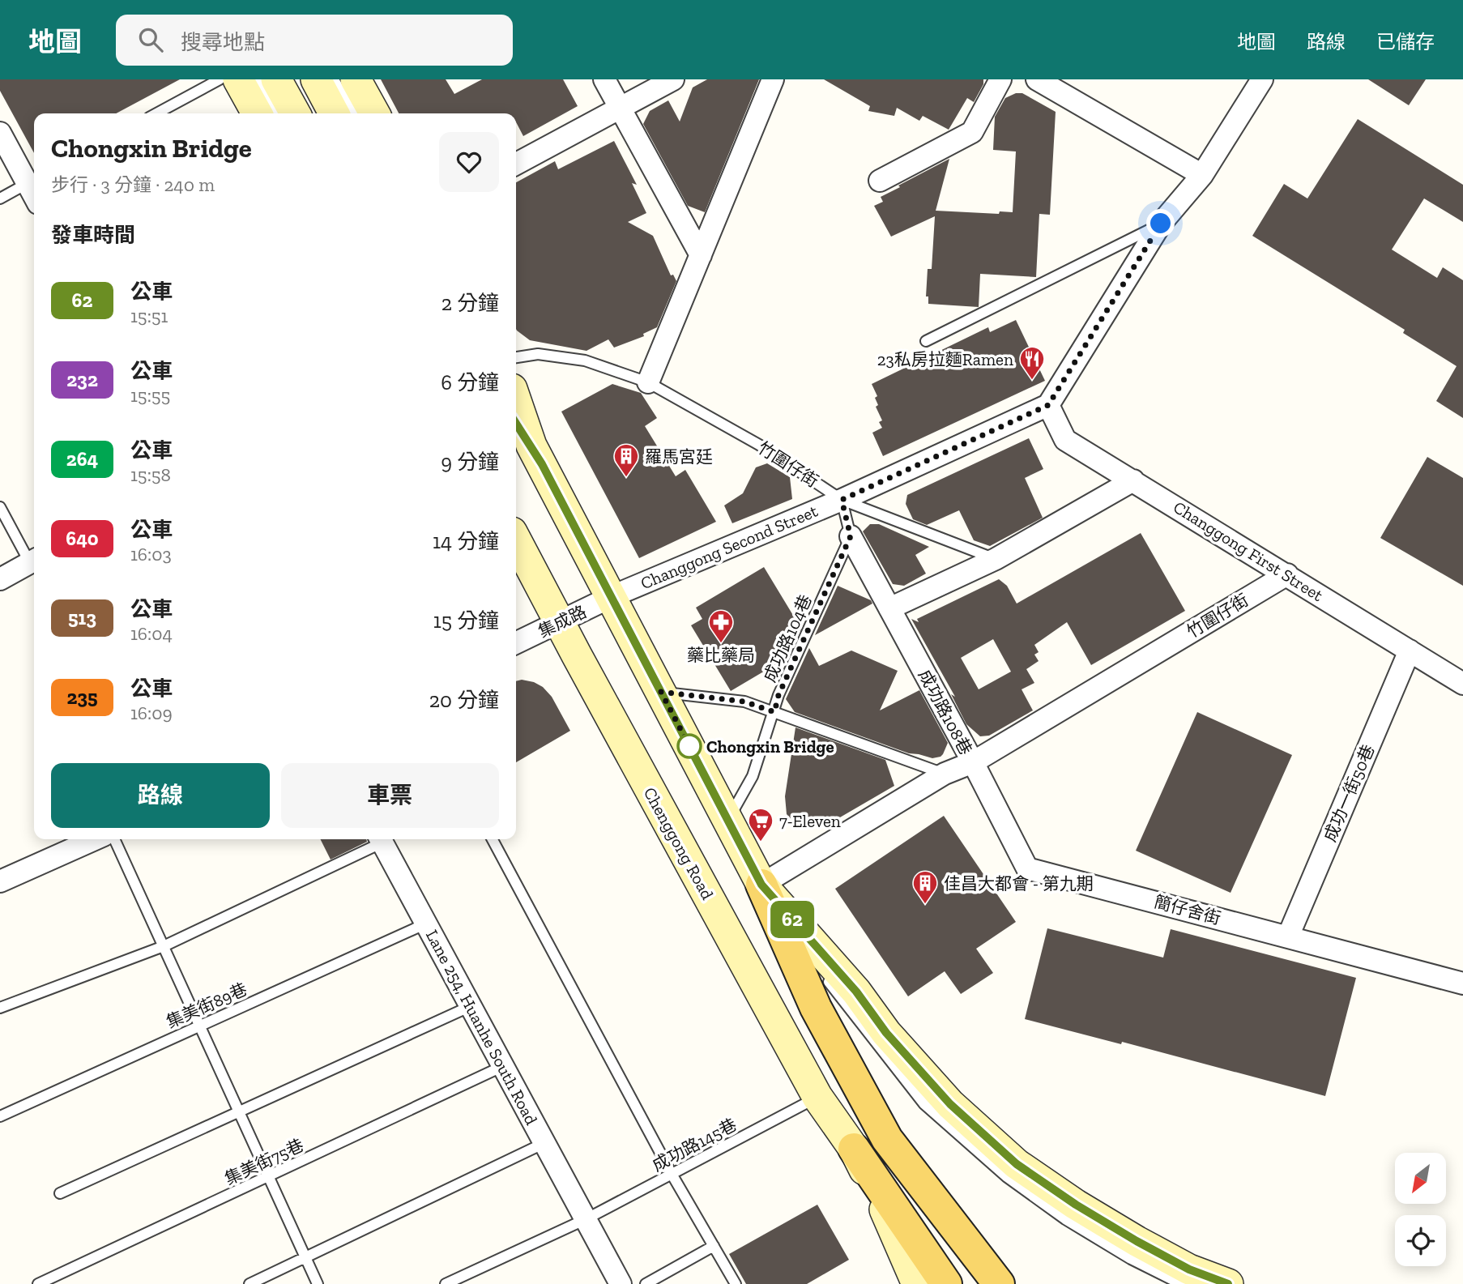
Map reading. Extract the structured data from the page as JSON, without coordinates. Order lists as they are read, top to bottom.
{
  "streets": {
    "main road": ["Chenggong Road"],
    "street": [
      "竹圍仔街",
      "Changgong Second Street",
      "Changgong First Street",
      "集成路",
      "成功路108巷",
      "成功一街50巷",
      "簡仔舍街",
      "Lane 254, Huanhe South Road"
    ],
    "lane": [
      "成功路104巷",
      "集美街89巷",
      "成功路145巷",
      "集美街75巷"
    ]
  },
  "crossings": [
    ["竹圍仔街", "Changgong Second Street"],
    ["竹圍仔街", "Changgong First Street"],
    ["竹圍仔街", "成功路108巷"],
    ["竹圍仔街", "簡仔舍街"],
    ["Changgong Second Street", "Changgong First Street"],
    ["Changgong Second Street", "集成路"],
    ["Changgong First Street", "成功一街50巷"],
    ["集成路", "Chenggong Road"],
    ["成功路104巷", "成功路108巷"],
    ["成功路108巷", "簡仔舍街"],
    ["成功一街50巷", "簡仔舍街"],
    ["Chenggong Road", "成功路145巷"],
    ["集美街89巷", "Lane 254, Huanhe South Road"],
    ["Lane 254, Huanhe South Road", "成功路145巷"],
    ["Lane 254, Huanhe South Road", "集美街75巷"]
  ],
  "places": {
    "restaurant": ["23私房拉麵Ramen"],
    "building": ["羅馬宮廷", "佳昌大都會 - 第九期"],
    "pharmacy": ["藥比藥局"],
    "other": ["Chongxin Bridge"],
    "supermarket": ["7-Eleven"]
  },
  "lines": ["bus line 62"],
  "north": "bottom left",
  "page": {
    "header": "地圖",
    "search": "搜尋地點",
    "nav": ["地圖", "路線", "已儲存"],
    "on_map": "62",
    "heading": [
      ["Chongxin Bridge", "步行 · 3 分鐘 · 240 m"],
      "發車時間"
    ],
    "list": [
      {
        "mark": "62",
        "name": "公車",
        "note": "15:51",
        "value": "2 分鐘"
      },
      {
        "mark": "232",
        "name": "公車",
        "note": "15:55",
        "value": "6 分鐘"
      },
      {
        "mark": "264",
        "name": "公車",
        "note": "15:58",
        "value": "9 分鐘"
      },
      {
        "mark": "640",
        "name": "公車",
        "note": "16:03",
        "value": "14 分鐘"
      },
      {
        "mark": "513",
        "name": "公車",
        "note": "16:04",
        "value": "15 分鐘"
      },
      {
        "mark": "235",
        "name": "公車",
        "note": "16:09",
        "value": "20 分鐘"
      }
    ],
    "buttons": ["路線", "車票"]
  }
}
